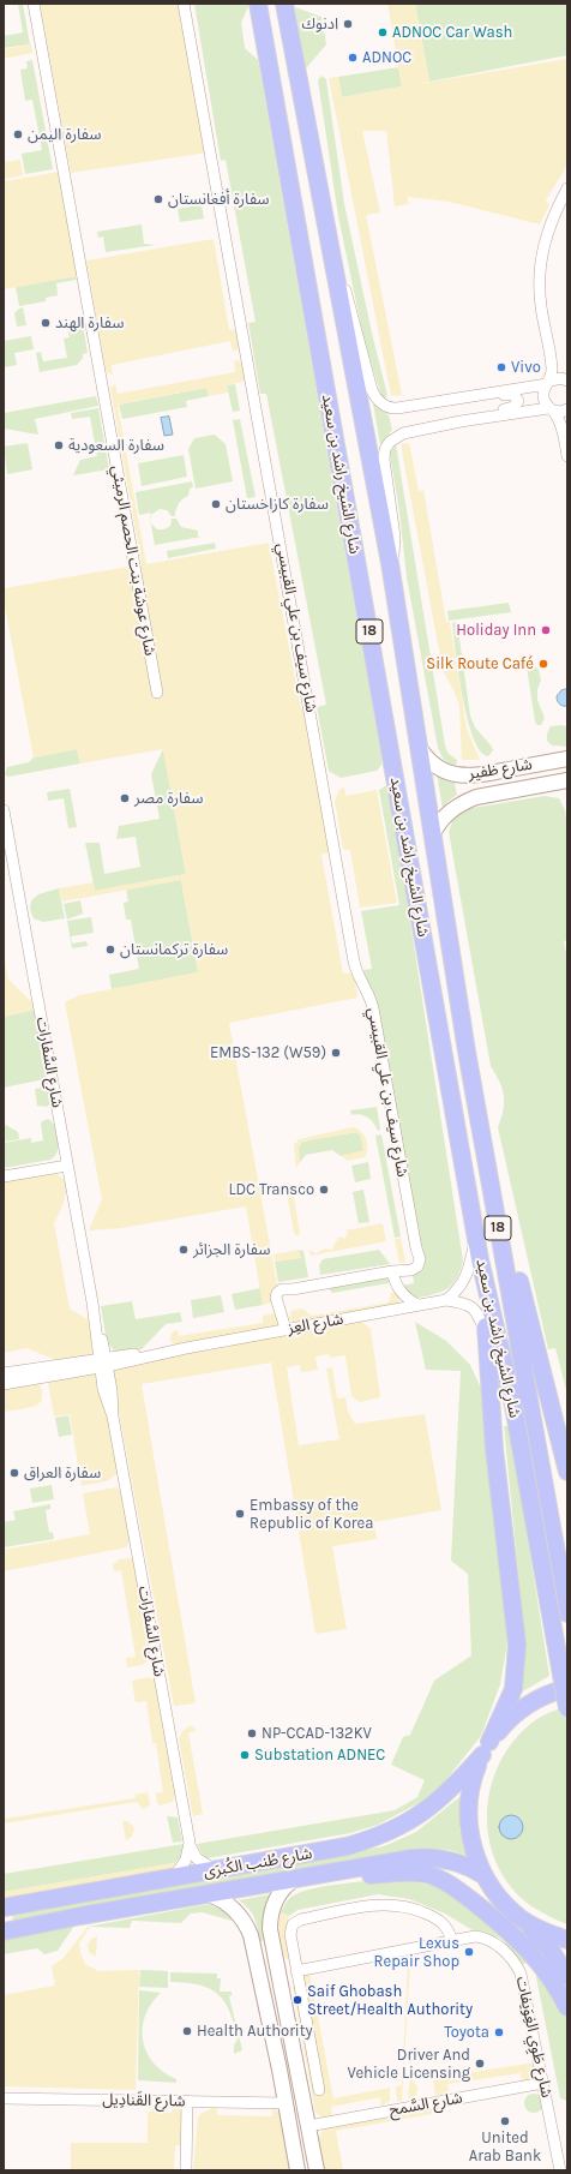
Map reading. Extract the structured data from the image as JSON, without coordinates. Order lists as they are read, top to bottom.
{
  "streets": {
    "main road": ["شارع الشيخ راشد بن سعيد", "18", "شارع طُنب الكُبرَى"],
    "street": [
      "شارع عوشة بنت الحصم الرميثي",
      "شارع سيف بن علي القبيسي",
      "شارع ظفير",
      "شارع السَّفارات",
      "شارع العِز",
      "شارع طَوِي الغِوَيفات",
      "شارع القَنادِيل",
      "شارع السَّمح"
    ]
  },
  "crossings": [
    ["شارع الشيخ راشد بن سعيد", "شارع ظفير"],
    ["شارع السَّفارات", "شارع العِز"],
    ["شارع السَّفارات", "شارع طُنب الكُبرَى"],
    ["شارع طَوِي الغِوَيفات", "شارع السَّمح"]
  ],
  "places": [
    "ادنوك",
    "ADNOC Car Wash",
    "ADNOC",
    "سفارة اليمن",
    "سفارة أفغانستان",
    "سفارة الهند",
    "Vivo",
    "سفارة السعودية",
    "سفارة كازاخستان",
    "Holiday Inn",
    "Silk Route Café",
    "سفارة مصر",
    "سفارة تركمانستان",
    "EMBS-132 (W59)",
    "LDC Transco",
    "سفارة الجزائر",
    "سفارة العراق",
    "Embassy of the Republic of Korea",
    "NP-CCAD-132KV",
    "Substation ADNEC",
    "Lexus Repair Shop",
    "Saif Ghobash Street/Health Authority",
    "Health Authority",
    "Toyota",
    "Driver And Vehicle Licensing",
    "United Arab Bank"
  ]
}
